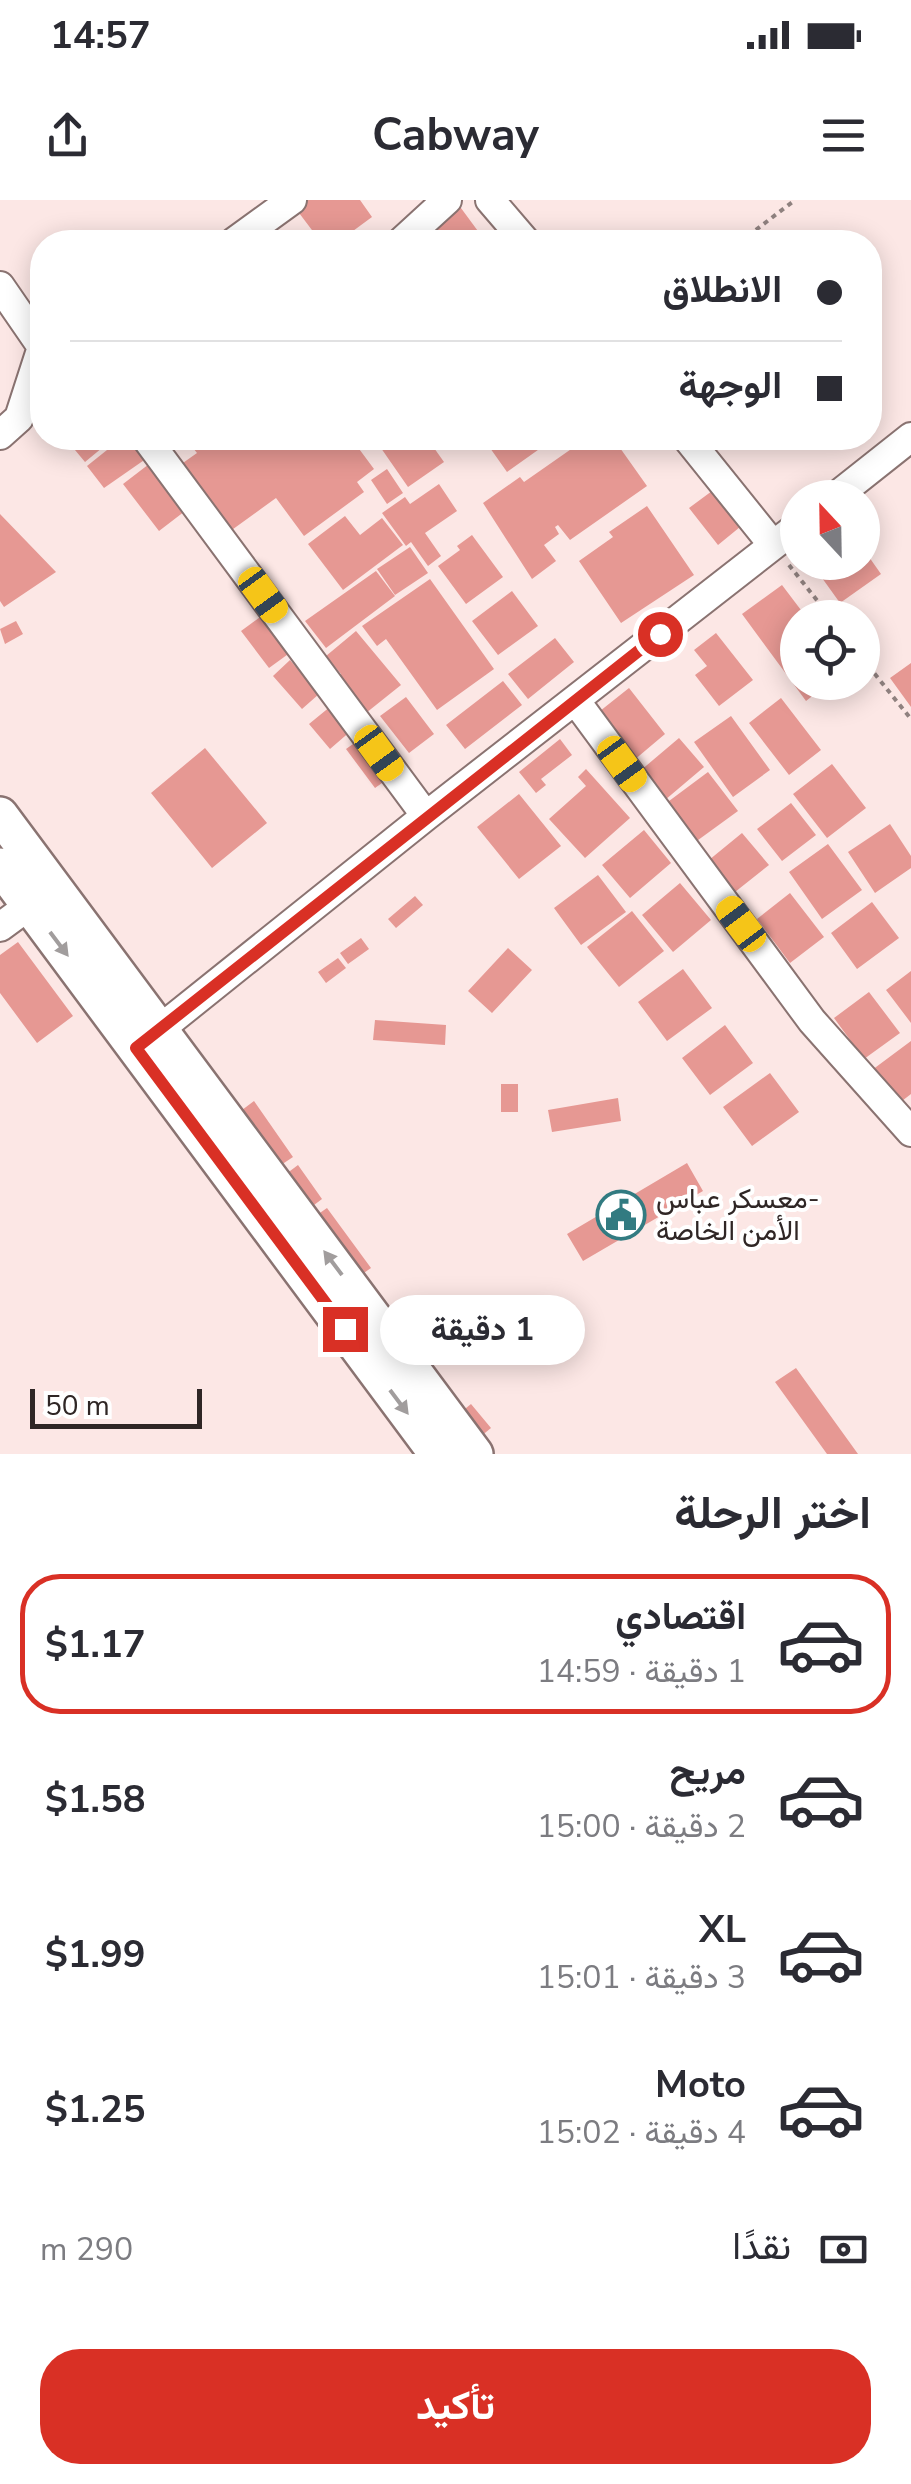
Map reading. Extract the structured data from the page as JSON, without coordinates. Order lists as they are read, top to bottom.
{
  "places": {
    "public building": ["معسكر عباس- الأمن الخاصة"]
  },
  "scale_bar": "50 m",
  "north": "top",
  "page": {
    "status": "14:57",
    "header": "Cabway",
    "banner": ["الانطلاق", "الوجهة"],
    "bubble": "1 دقيقة",
    "scale": "50 m",
    "heading": "اختر الرحلة",
    "list": [
      {
        "name": "اقتصادي",
        "note": "1 دقيقة · 14:59",
        "value": "$1.17"
      },
      {
        "name": "مريح",
        "note": "2 دقيقة · 15:00",
        "value": "$1.58"
      },
      {
        "name": "XL",
        "note": "3 دقيقة · 15:01",
        "value": "$1.99"
      },
      {
        "name": "Moto",
        "note": "4 دقيقة · 15:02",
        "value": "$1.25"
      }
    ],
    "pay": ["نقدًا", "290 m"],
    "buttons": "تأكيد"
  }
}
